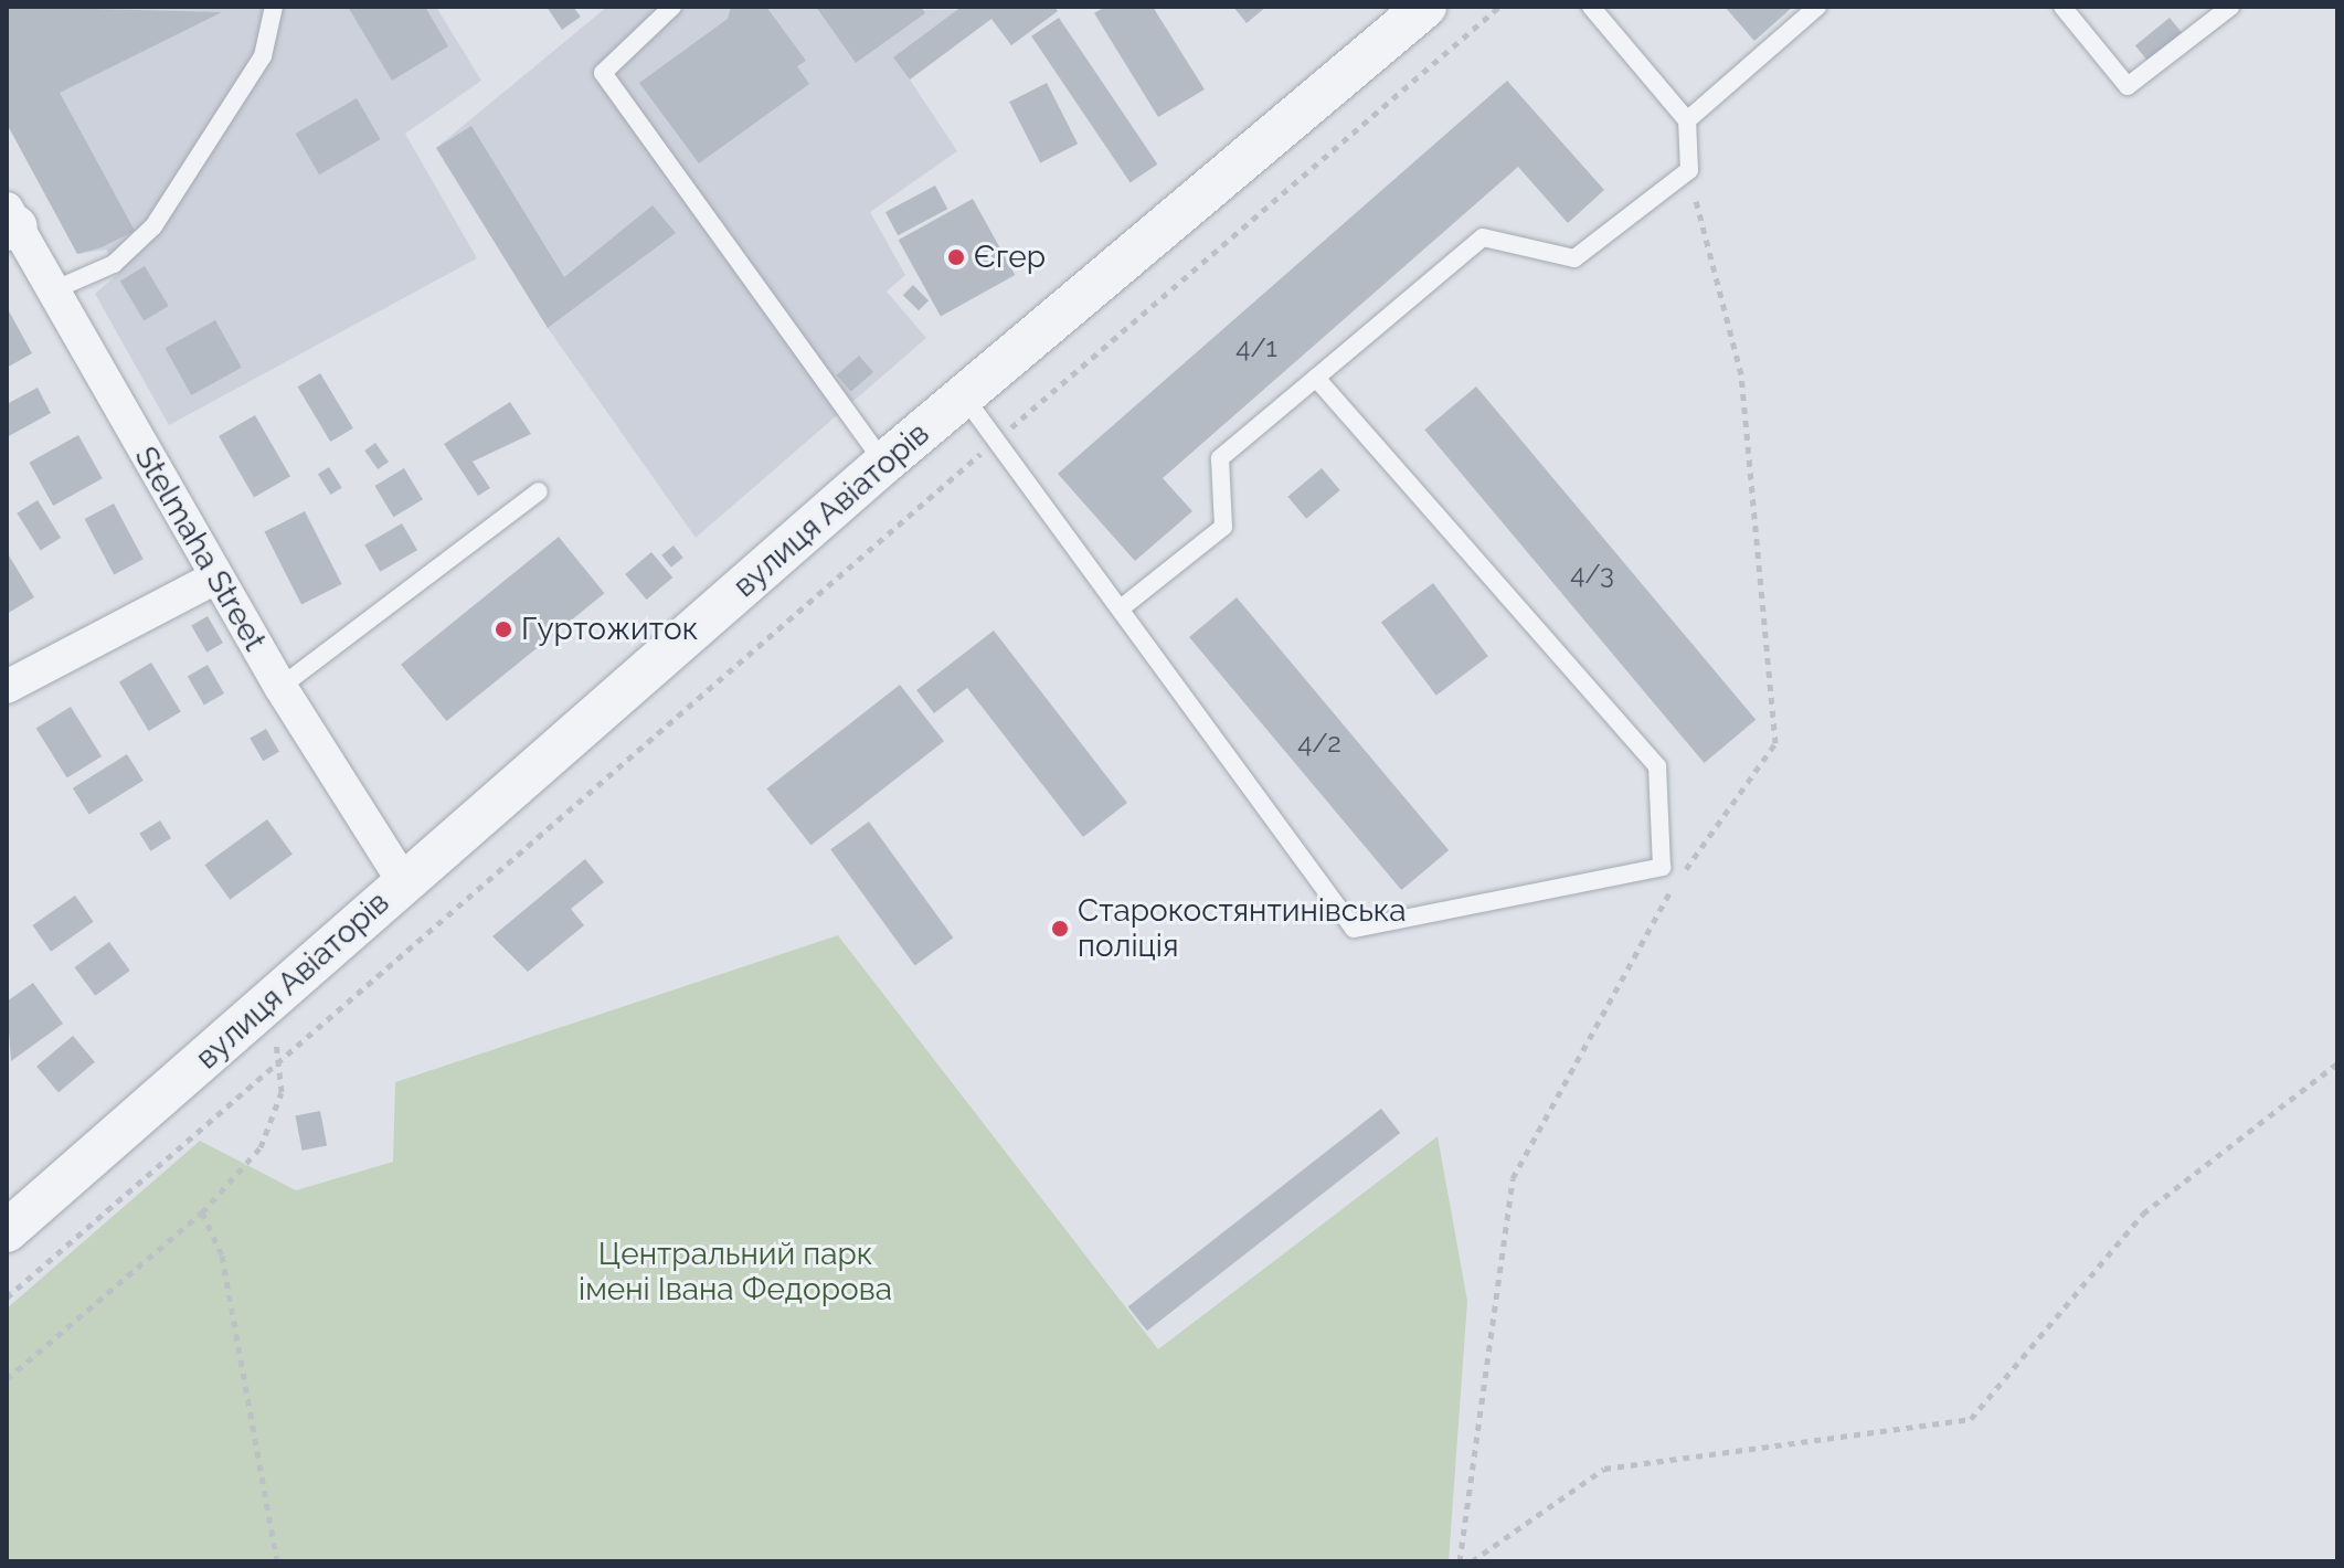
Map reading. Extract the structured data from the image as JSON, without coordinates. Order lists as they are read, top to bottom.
{
  "streets": {
    "street": ["вулиця Авіаторів", "Stelmaha Street"]
  },
  "crossings": [
    ["вулиця Авіаторів", "Stelmaha Street"]
  ],
  "parks": ["Центральний парк імені Івана Федорова"],
  "places": ["Єгер", "Гуртожиток", "Старокостянтинівська поліція"],
  "house_numbers": ["4/1", "4/3", "4/2"]
}
